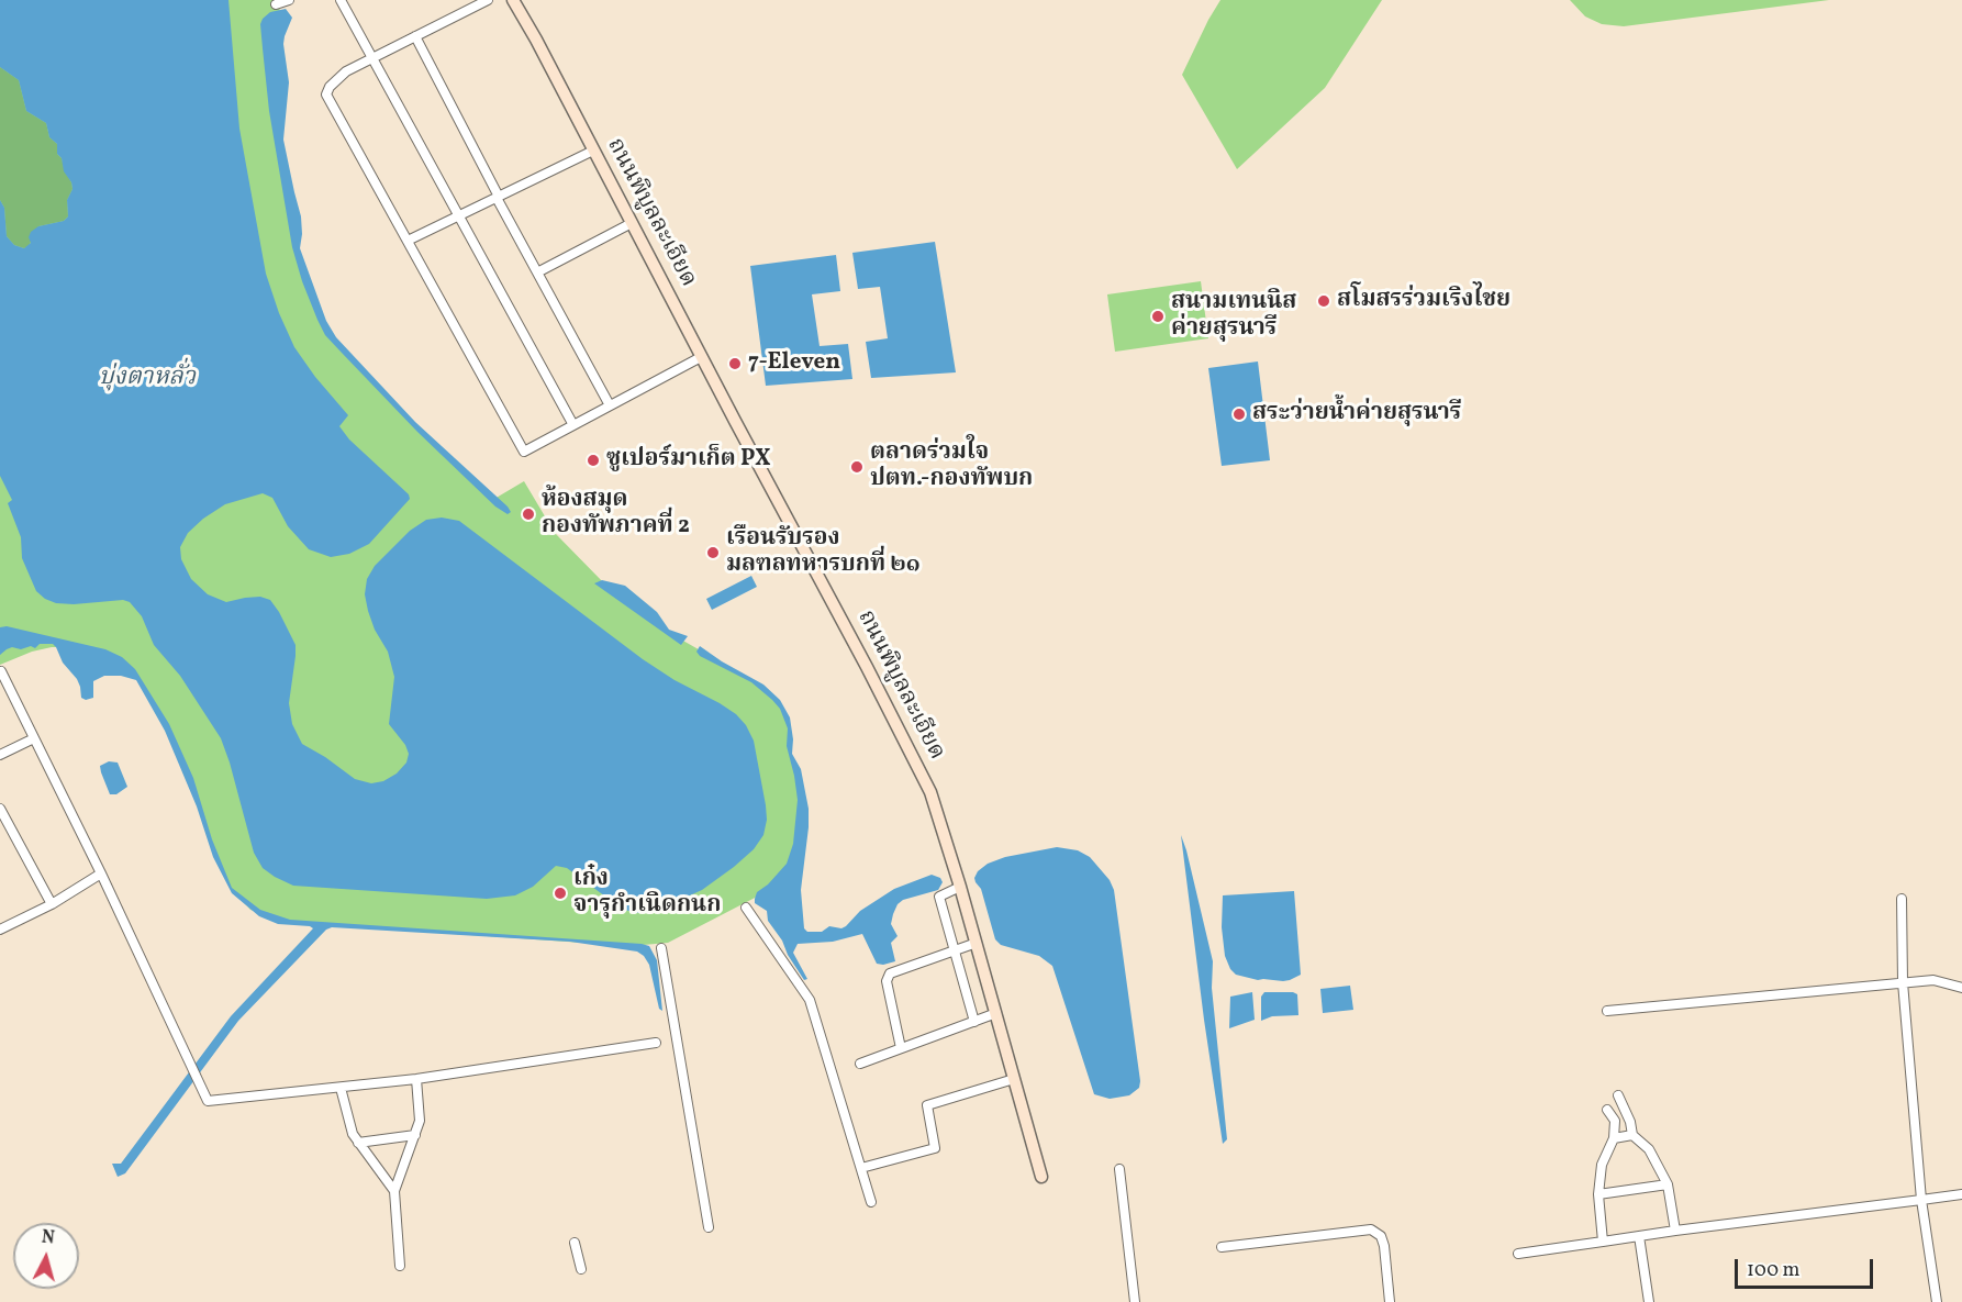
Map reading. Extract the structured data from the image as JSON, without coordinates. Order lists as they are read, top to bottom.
{
  "streets": {
    "street": ["ถนนพิบูลละเอียด"]
  },
  "water": ["บุ่งตาหลั่ว"],
  "places": [
    "สโมสรร่วมเริงไชย",
    "สนามเทนนิส ค่ายสุรนารี",
    "7-Eleven",
    "สระว่ายนํ้าค่ายสุรนารี",
    "ซูเปอร์มาเก็ต PX",
    "ตลาดร่วมใจ ปตท.-กองทัพบก",
    "ห้องสมุด กองทัพภาคที่ 2",
    "เรือนรับรอง มลฑลทหารบกที่ ๒๑",
    "เก๋ง จารุกำเนิดกนก"
  ],
  "scale_bar": "100 m",
  "north": "top"
}
